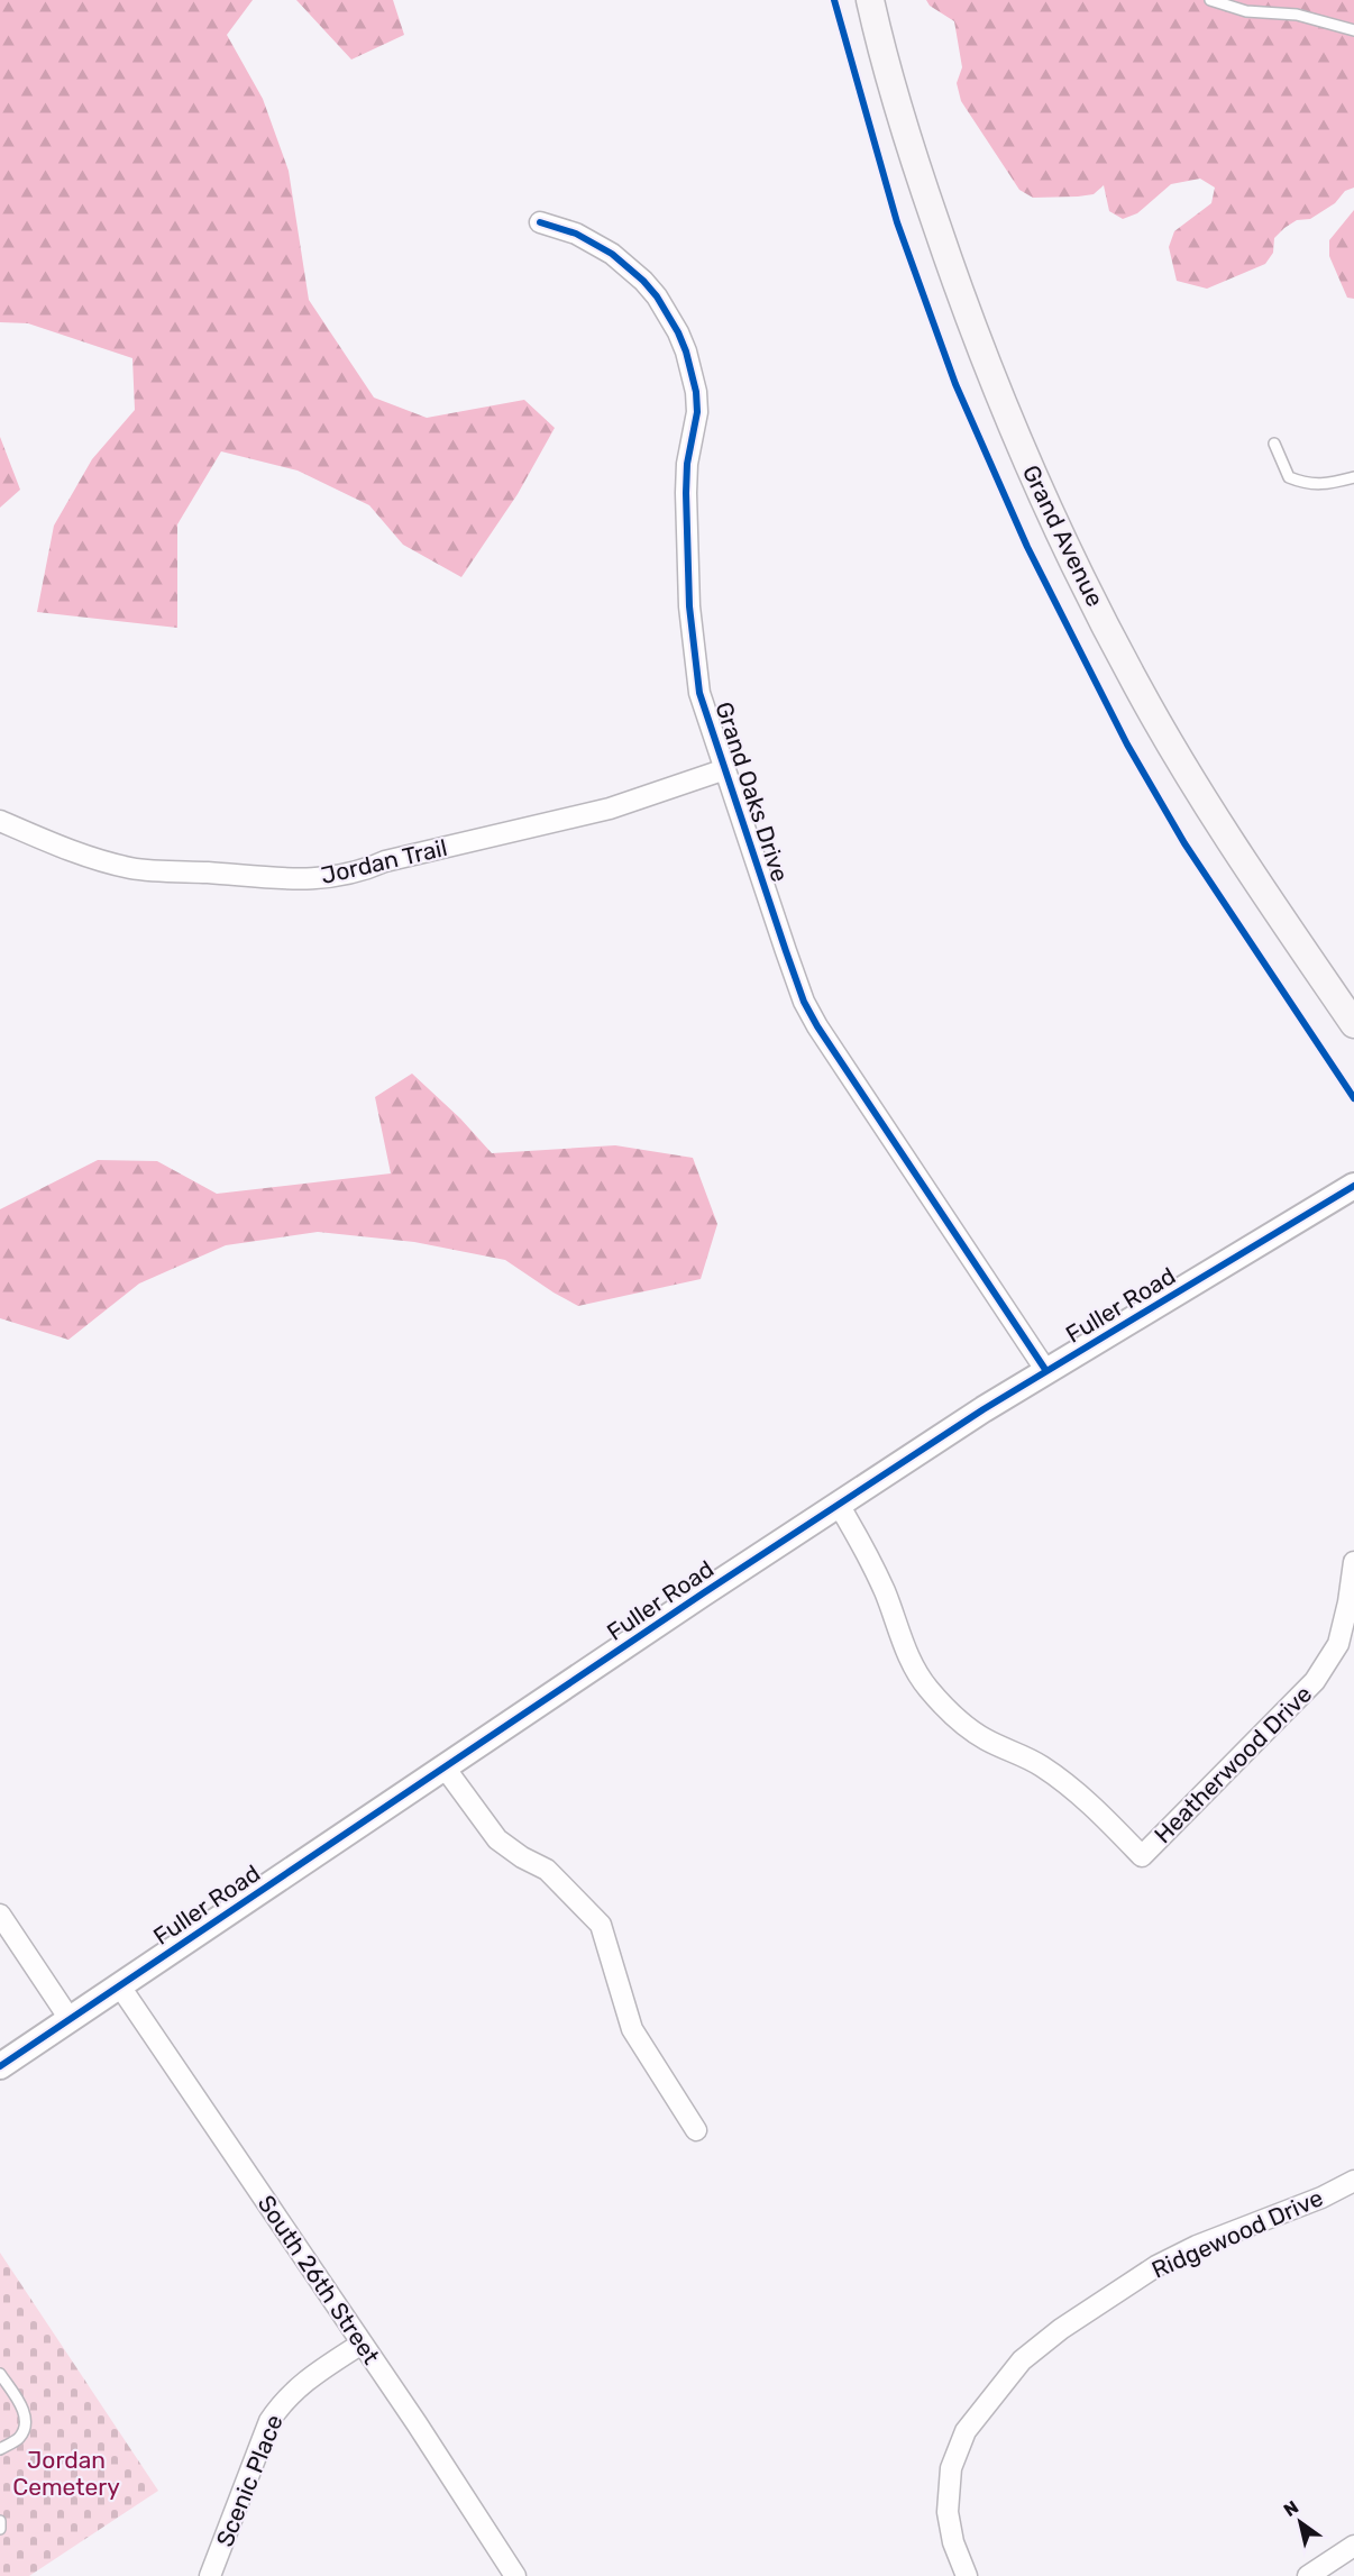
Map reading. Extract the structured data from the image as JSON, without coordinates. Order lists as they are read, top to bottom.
{
  "streets": {
    "main road": ["Grand Avenue"],
    "street": [
      "Grand Oaks Drive",
      "Jordan Trail",
      "Fuller Road",
      "Heatherwood Drive",
      "Ridgewood Drive",
      "South 26th Street",
      "Scenic Place"
    ]
  },
  "crossings": [
    ["Grand Oaks Drive", "Jordan Trail"],
    ["Grand Oaks Drive", "Fuller Road"],
    ["Fuller Road", "Heatherwood Drive"],
    ["Fuller Road", "South 26th Street"],
    ["South 26th Street", "Scenic Place"]
  ],
  "parks": ["Jordan Cemetery"],
  "north": "top left"
}
